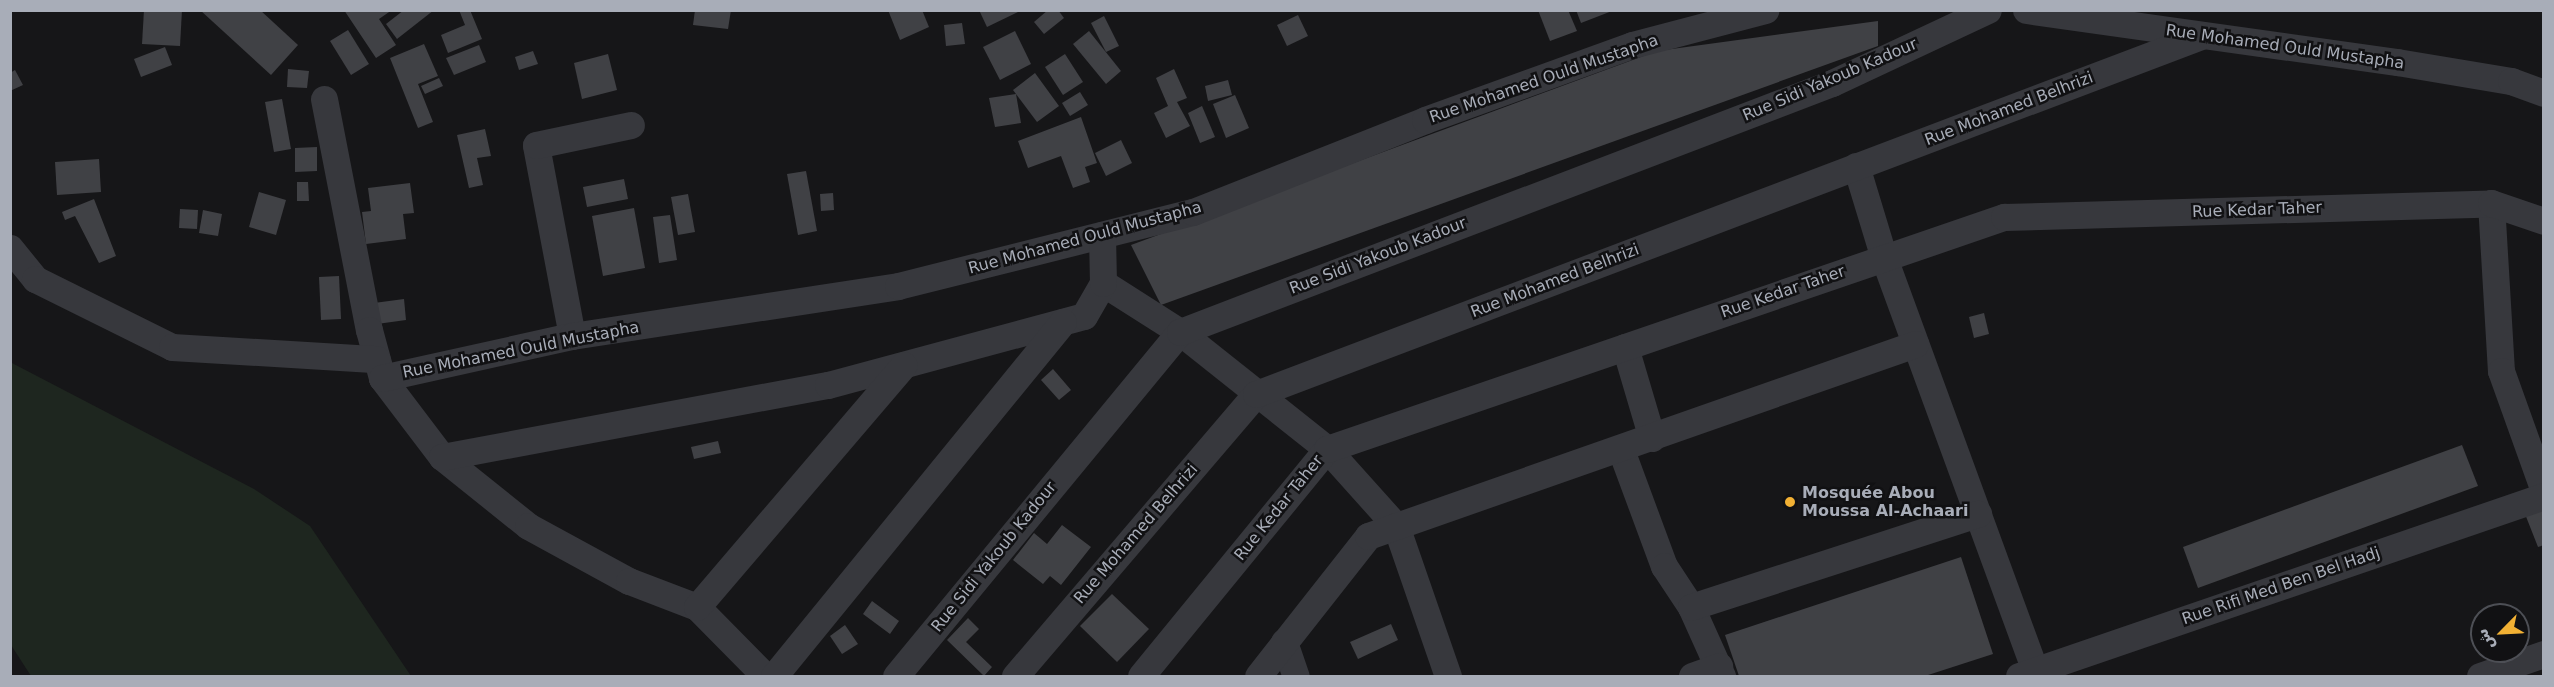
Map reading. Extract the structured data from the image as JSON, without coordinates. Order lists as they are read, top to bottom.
{
  "streets": {
    "street": [
      "Rue Mohamed Ould Mustapha",
      "Rue Sidi Yakoub Kadour",
      "Rue Mohamed Belhrizi",
      "Rue Kedar Taher",
      "Rue Rifi Med Ben Bel Hadj"
    ]
  },
  "crossings": [
    ["Rue Mohamed Ould Mustapha", "Rue Mohamed Belhrizi"]
  ],
  "places": ["Mosquée Abou Moussa Al-Achaari"],
  "north": "bottom left"
}
